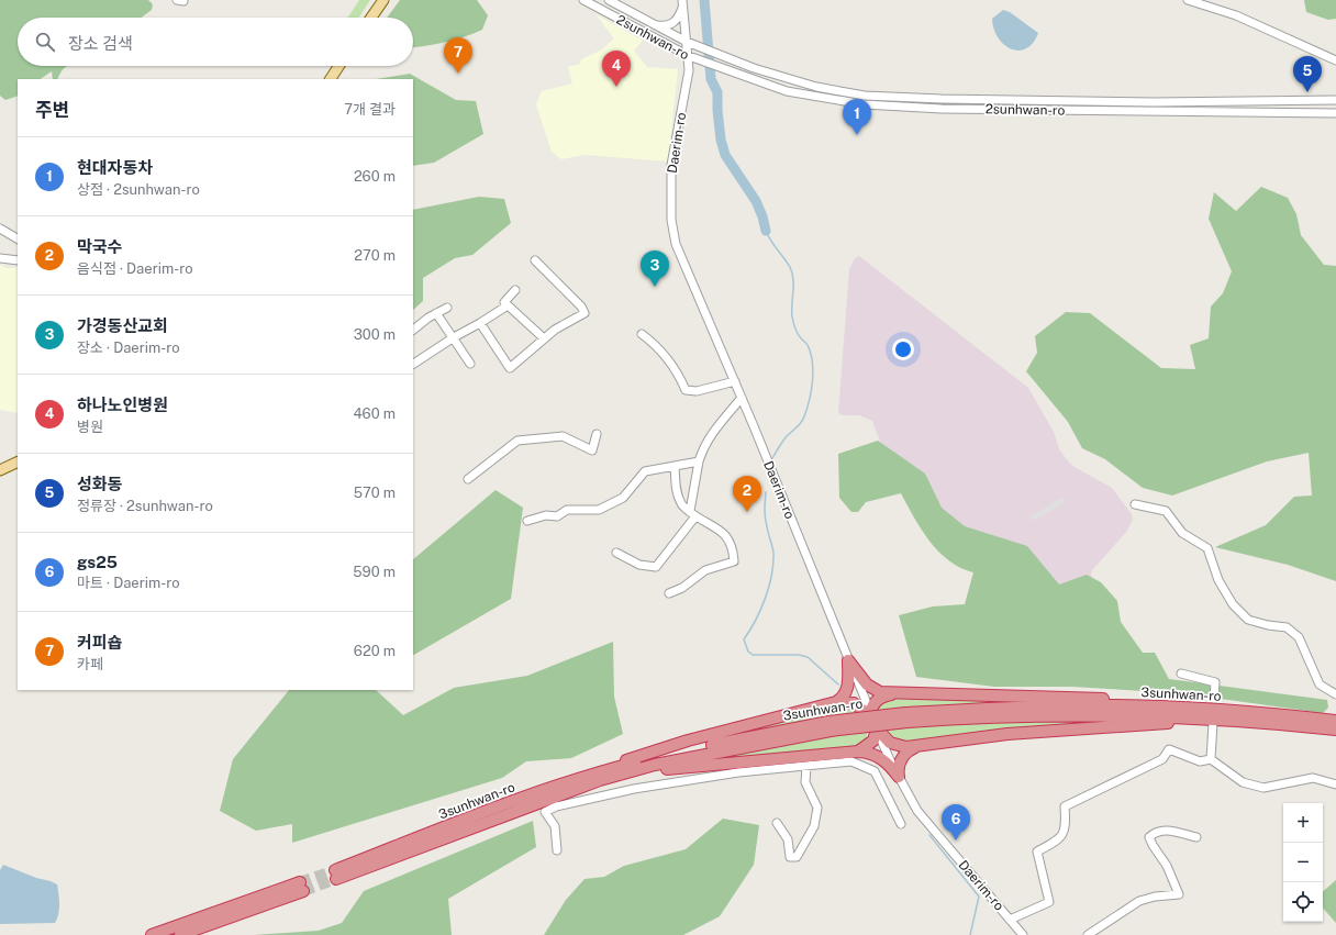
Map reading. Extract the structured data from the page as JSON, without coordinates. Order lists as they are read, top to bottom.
{
  "streets": {
    "highway": ["3sunhwan-ro"],
    "street": ["2sunhwan-ro", "Daerim-ro"]
  },
  "crossings": [
    ["2sunhwan-ro", "Daerim-ro"]
  ],
  "page": {
    "search": "장소 검색",
    "pins": [
      "7",
      "4",
      "5",
      "1",
      "3",
      "2",
      "6"
    ],
    "heading": ["주변", "7개 결과"],
    "list": [
      {
        "mark": "1",
        "name": "현대자동차",
        "note": "상점 · 2sunhwan-ro",
        "value": "260 m"
      },
      {
        "mark": "2",
        "name": "막국수",
        "note": "음식점 · Daerim-ro",
        "value": "270 m"
      },
      {
        "mark": "3",
        "name": "가경동산교회",
        "note": "장소 · Daerim-ro",
        "value": "300 m"
      },
      {
        "mark": "4",
        "name": "하나노인병원",
        "note": "병원",
        "value": "460 m"
      },
      {
        "mark": "5",
        "name": "성화동",
        "note": "정류장 · 2sunhwan-ro",
        "value": "570 m"
      },
      {
        "mark": "6",
        "name": "gs25",
        "note": "마트 · Daerim-ro",
        "value": "590 m"
      },
      {
        "mark": "7",
        "name": "커피숍",
        "note": "카페",
        "value": "620 m"
      }
    ],
    "map_buttons": ["+", "−"]
  }
}
